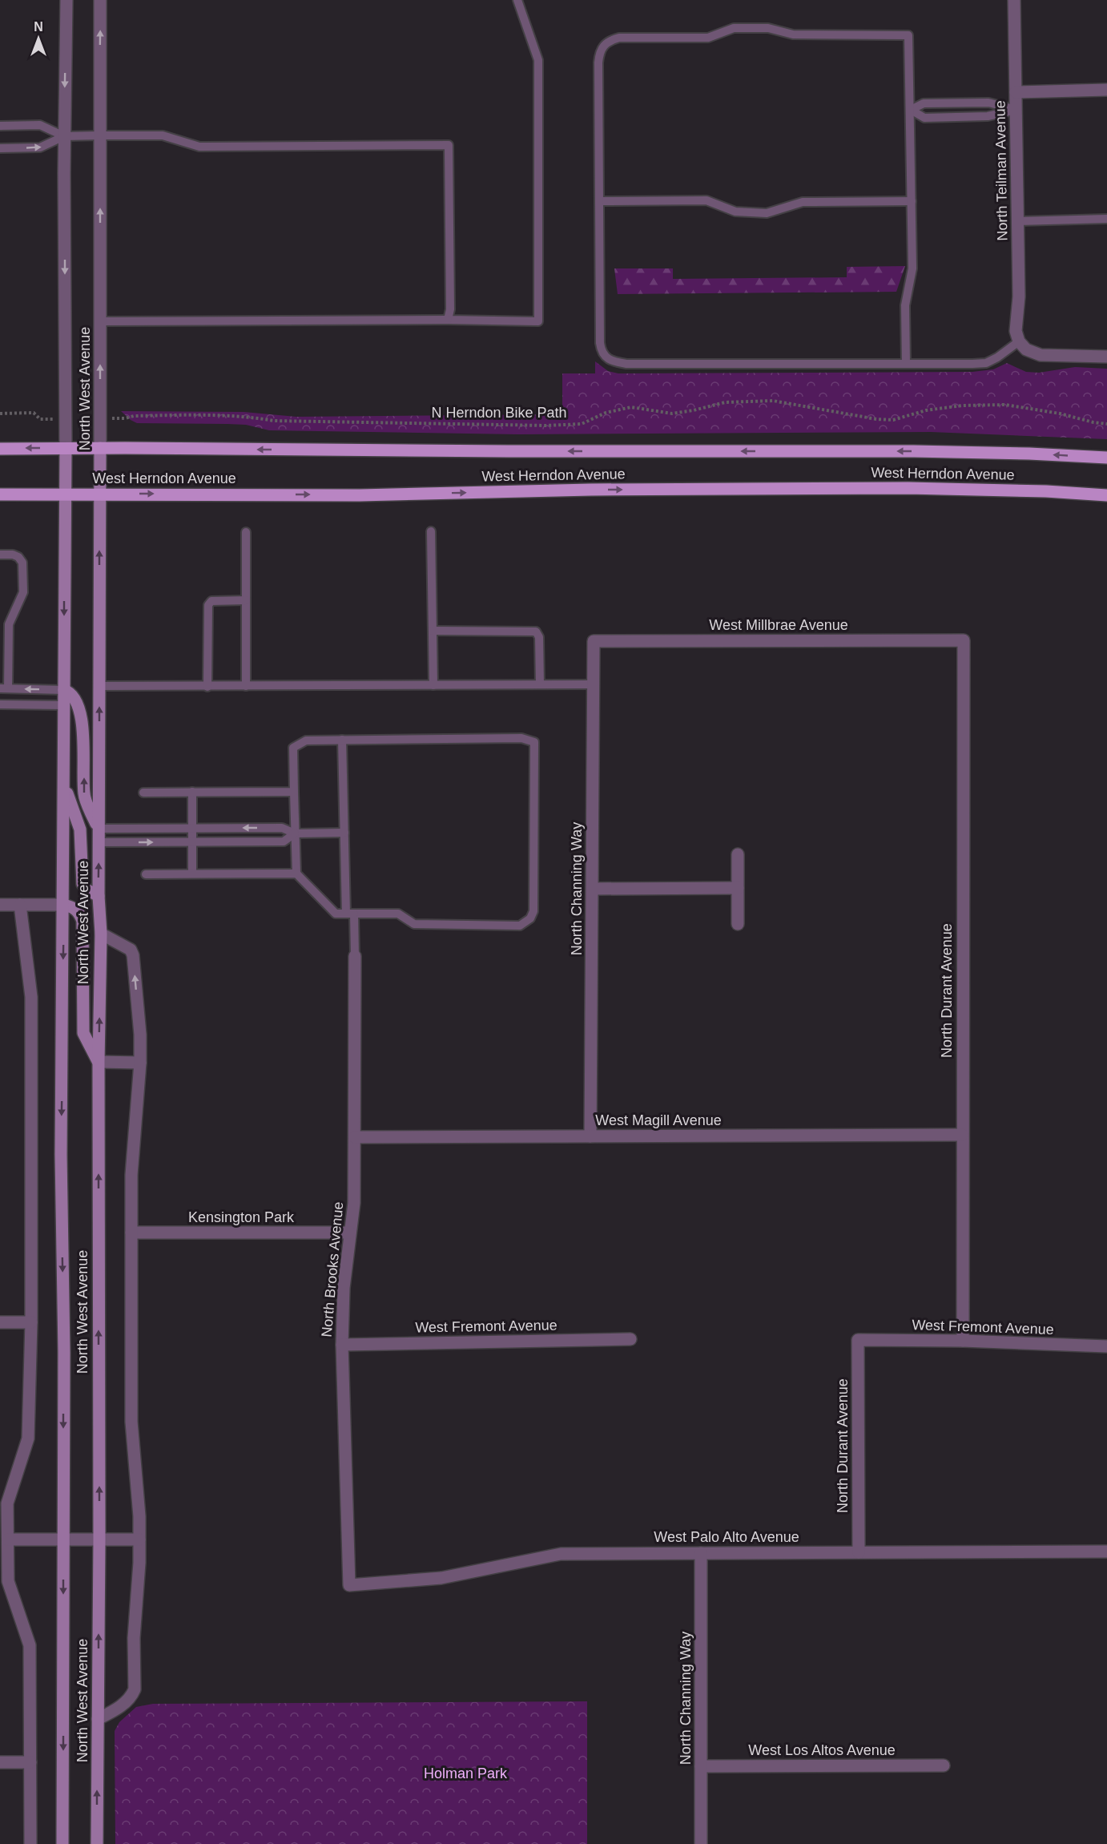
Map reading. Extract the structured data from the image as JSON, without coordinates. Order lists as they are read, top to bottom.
{
  "streets": {
    "main road": ["North West Avenue", "West Herndon Avenue"],
    "street": [
      "North Teilman Avenue",
      "West Millbrae Avenue",
      "North Channing Way",
      "North Durant Avenue",
      "West Magill Avenue",
      "Kensington Park",
      "North Brooks Avenue",
      "West Fremont Avenue",
      "West Palo Alto Avenue",
      "West Los Altos Avenue"
    ],
    "path": ["N Herndon Bike Path"]
  },
  "crossings": [
    ["North West Avenue", "N Herndon Bike Path"],
    ["North West Avenue", "West Herndon Avenue"],
    ["West Millbrae Avenue", "North Channing Way"],
    ["West Millbrae Avenue", "North Durant Avenue"],
    ["North Channing Way", "West Magill Avenue"],
    ["North Channing Way", "West Palo Alto Avenue"],
    ["North Channing Way", "West Los Altos Avenue"],
    ["North Durant Avenue", "West Magill Avenue"],
    ["North Durant Avenue", "West Fremont Avenue"],
    ["North Durant Avenue", "West Palo Alto Avenue"],
    ["West Magill Avenue", "North Brooks Avenue"],
    ["Kensington Park", "North Brooks Avenue"],
    ["North Brooks Avenue", "West Fremont Avenue"],
    ["North Brooks Avenue", "West Palo Alto Avenue"]
  ],
  "parks": ["Holman Park"],
  "north": "top"
}
